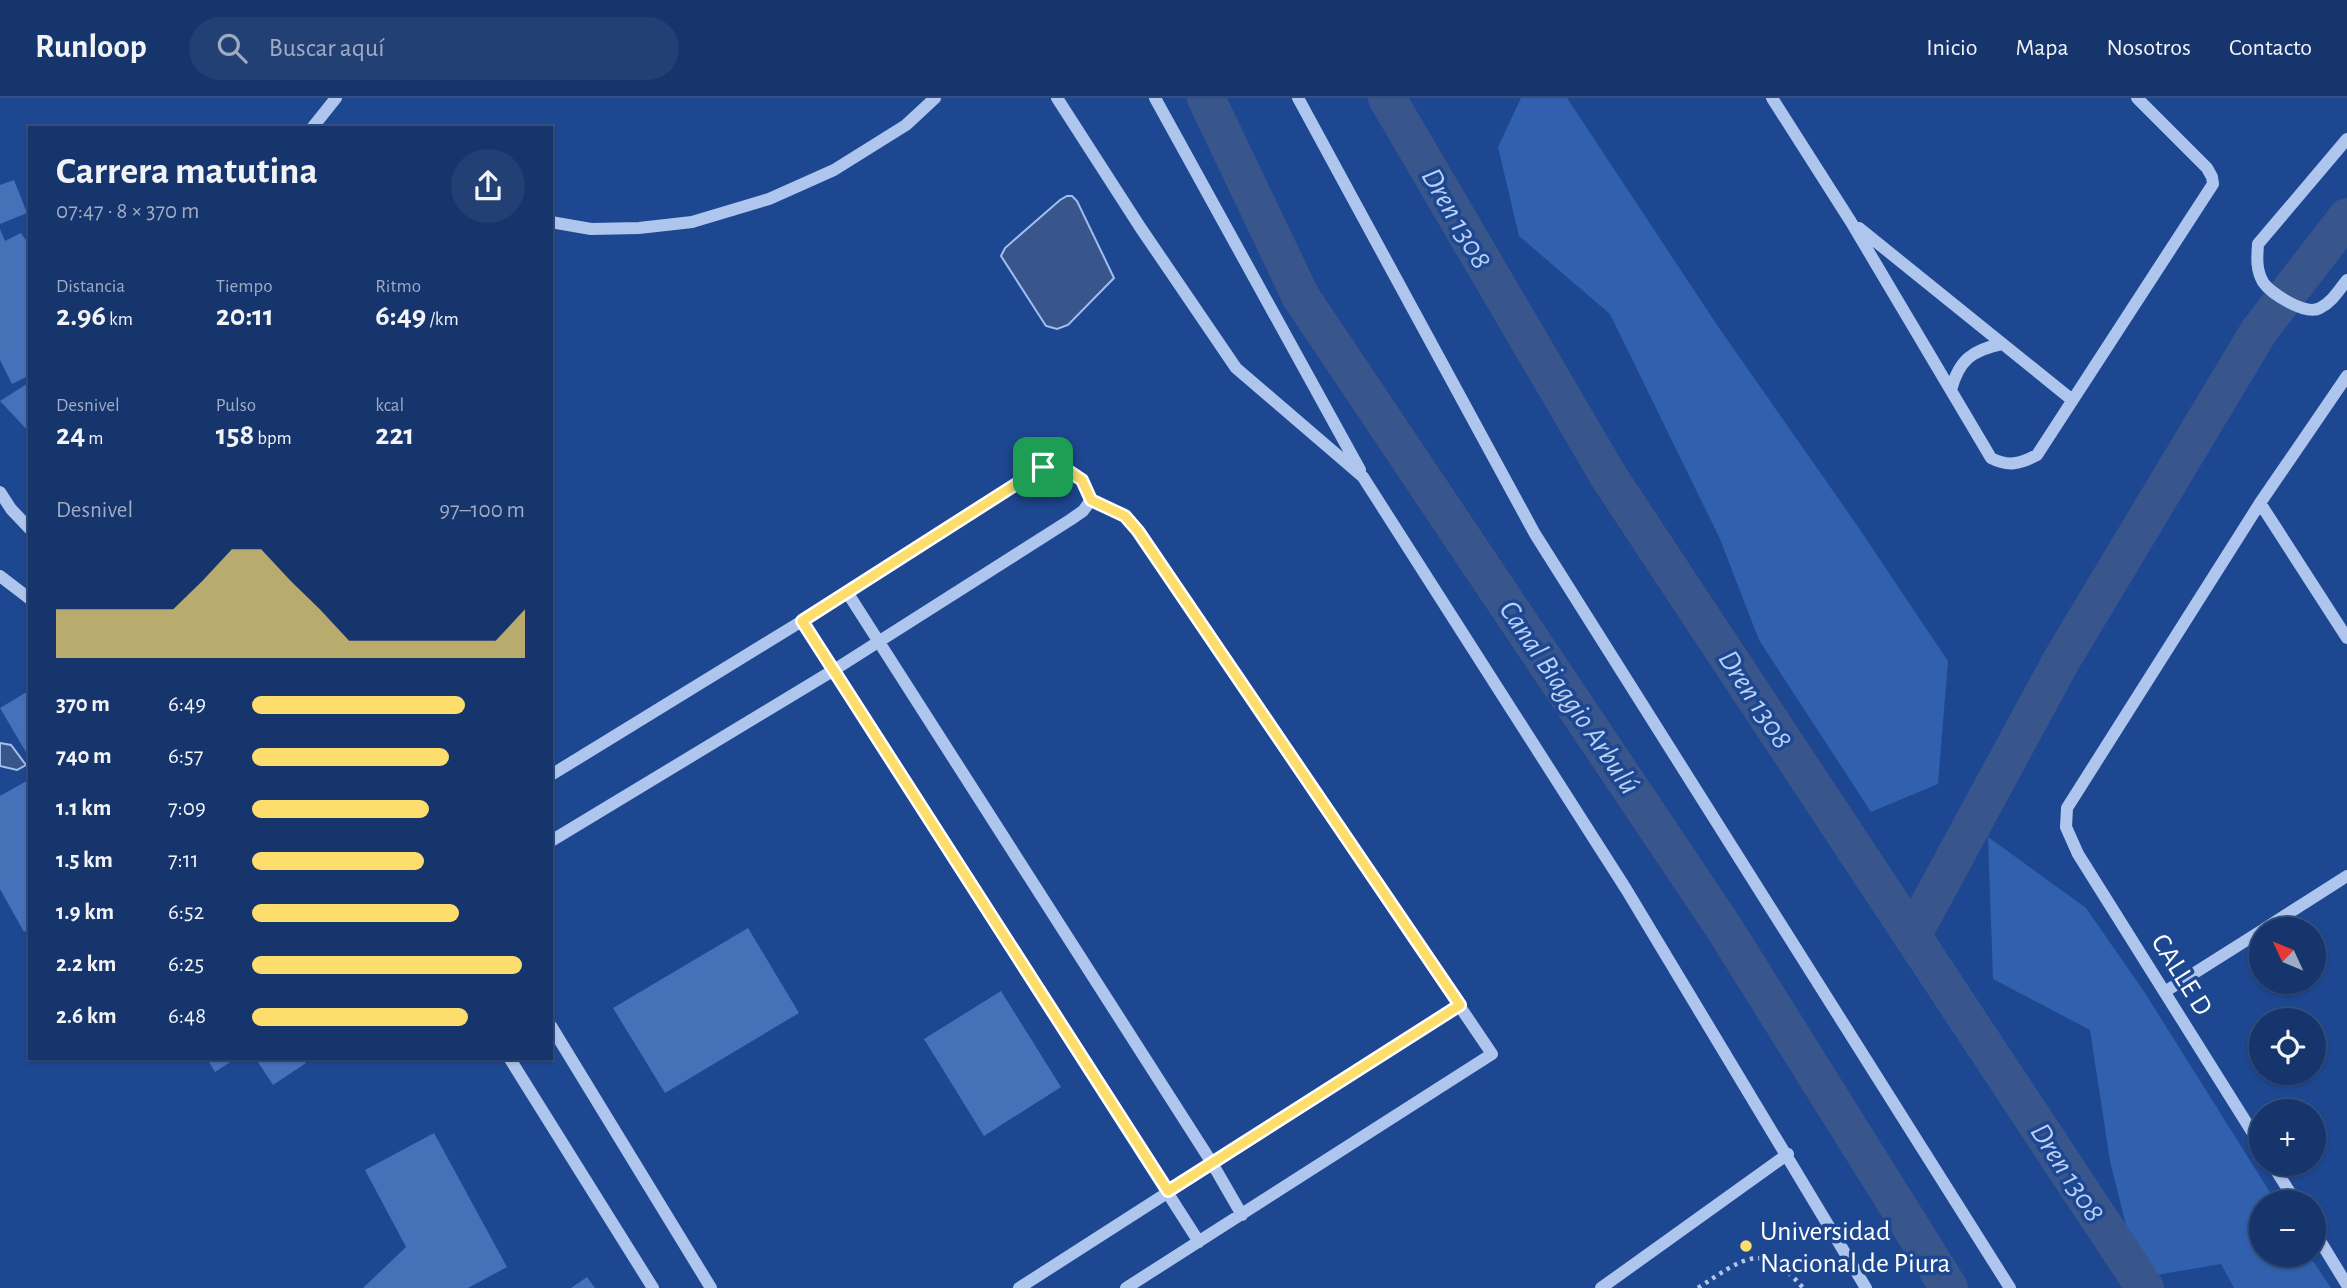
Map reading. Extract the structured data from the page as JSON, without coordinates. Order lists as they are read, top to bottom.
{
  "streets": {
    "street": ["CALLE D"]
  },
  "water": ["Dren 1308", "Canal Biaggio Arbulú"],
  "places": ["Universidad Nacional de Piura"],
  "north": "top left",
  "page": {
    "header": "Runloop",
    "search": "Buscar aquí",
    "nav": [
      "Inicio",
      "Mapa",
      "Nosotros",
      "Contacto"
    ],
    "heading": ["Carrera matutina", "07:47 · 8 × 370 m"],
    "stats": [
      ["Distancia", "2.96 km"],
      ["Tiempo", "20:11"],
      ["Ritmo", "6:49 /km"],
      ["Desnivel", "24 m"],
      ["Pulso", "158 bpm"],
      ["kcal", "221"]
    ],
    "chart": ["Desnivel", "97–100 m"],
    "list": [
      {
        "name": "370 m",
        "note": "6:49"
      },
      {
        "name": "740 m",
        "note": "6:57"
      },
      {
        "name": "1.1 km",
        "note": "7:09"
      },
      {
        "name": "1.5 km",
        "note": "7:11"
      },
      {
        "name": "1.9 km",
        "note": "6:52"
      },
      {
        "name": "2.2 km",
        "note": "6:25"
      },
      {
        "name": "2.6 km",
        "note": "6:48"
      }
    ],
    "map_buttons": ["+", "−"]
  }
}
